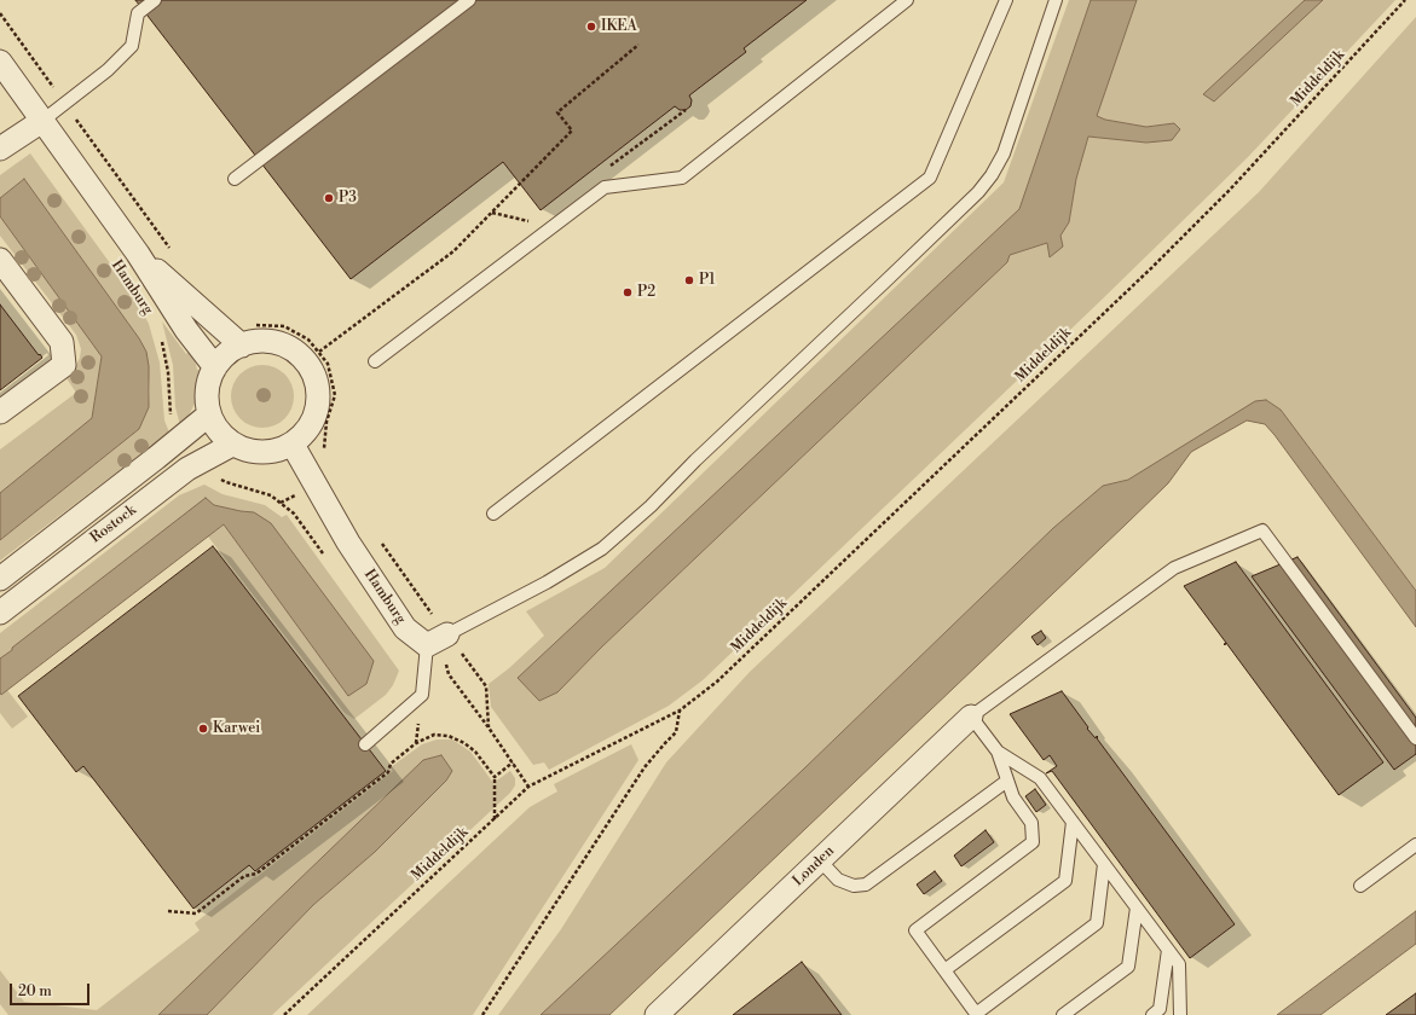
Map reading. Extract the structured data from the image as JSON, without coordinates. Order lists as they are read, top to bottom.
{
  "streets": {
    "street": ["Hamburg", "Rostock", "Londen"],
    "path": ["Middeldijk"]
  },
  "crossings": [
    ["Hamburg", "Rostock"]
  ],
  "places": [
    "IKEA",
    "P3",
    "P1",
    "P2",
    "Karwei"
  ],
  "scale_bar": "20 m"
}
